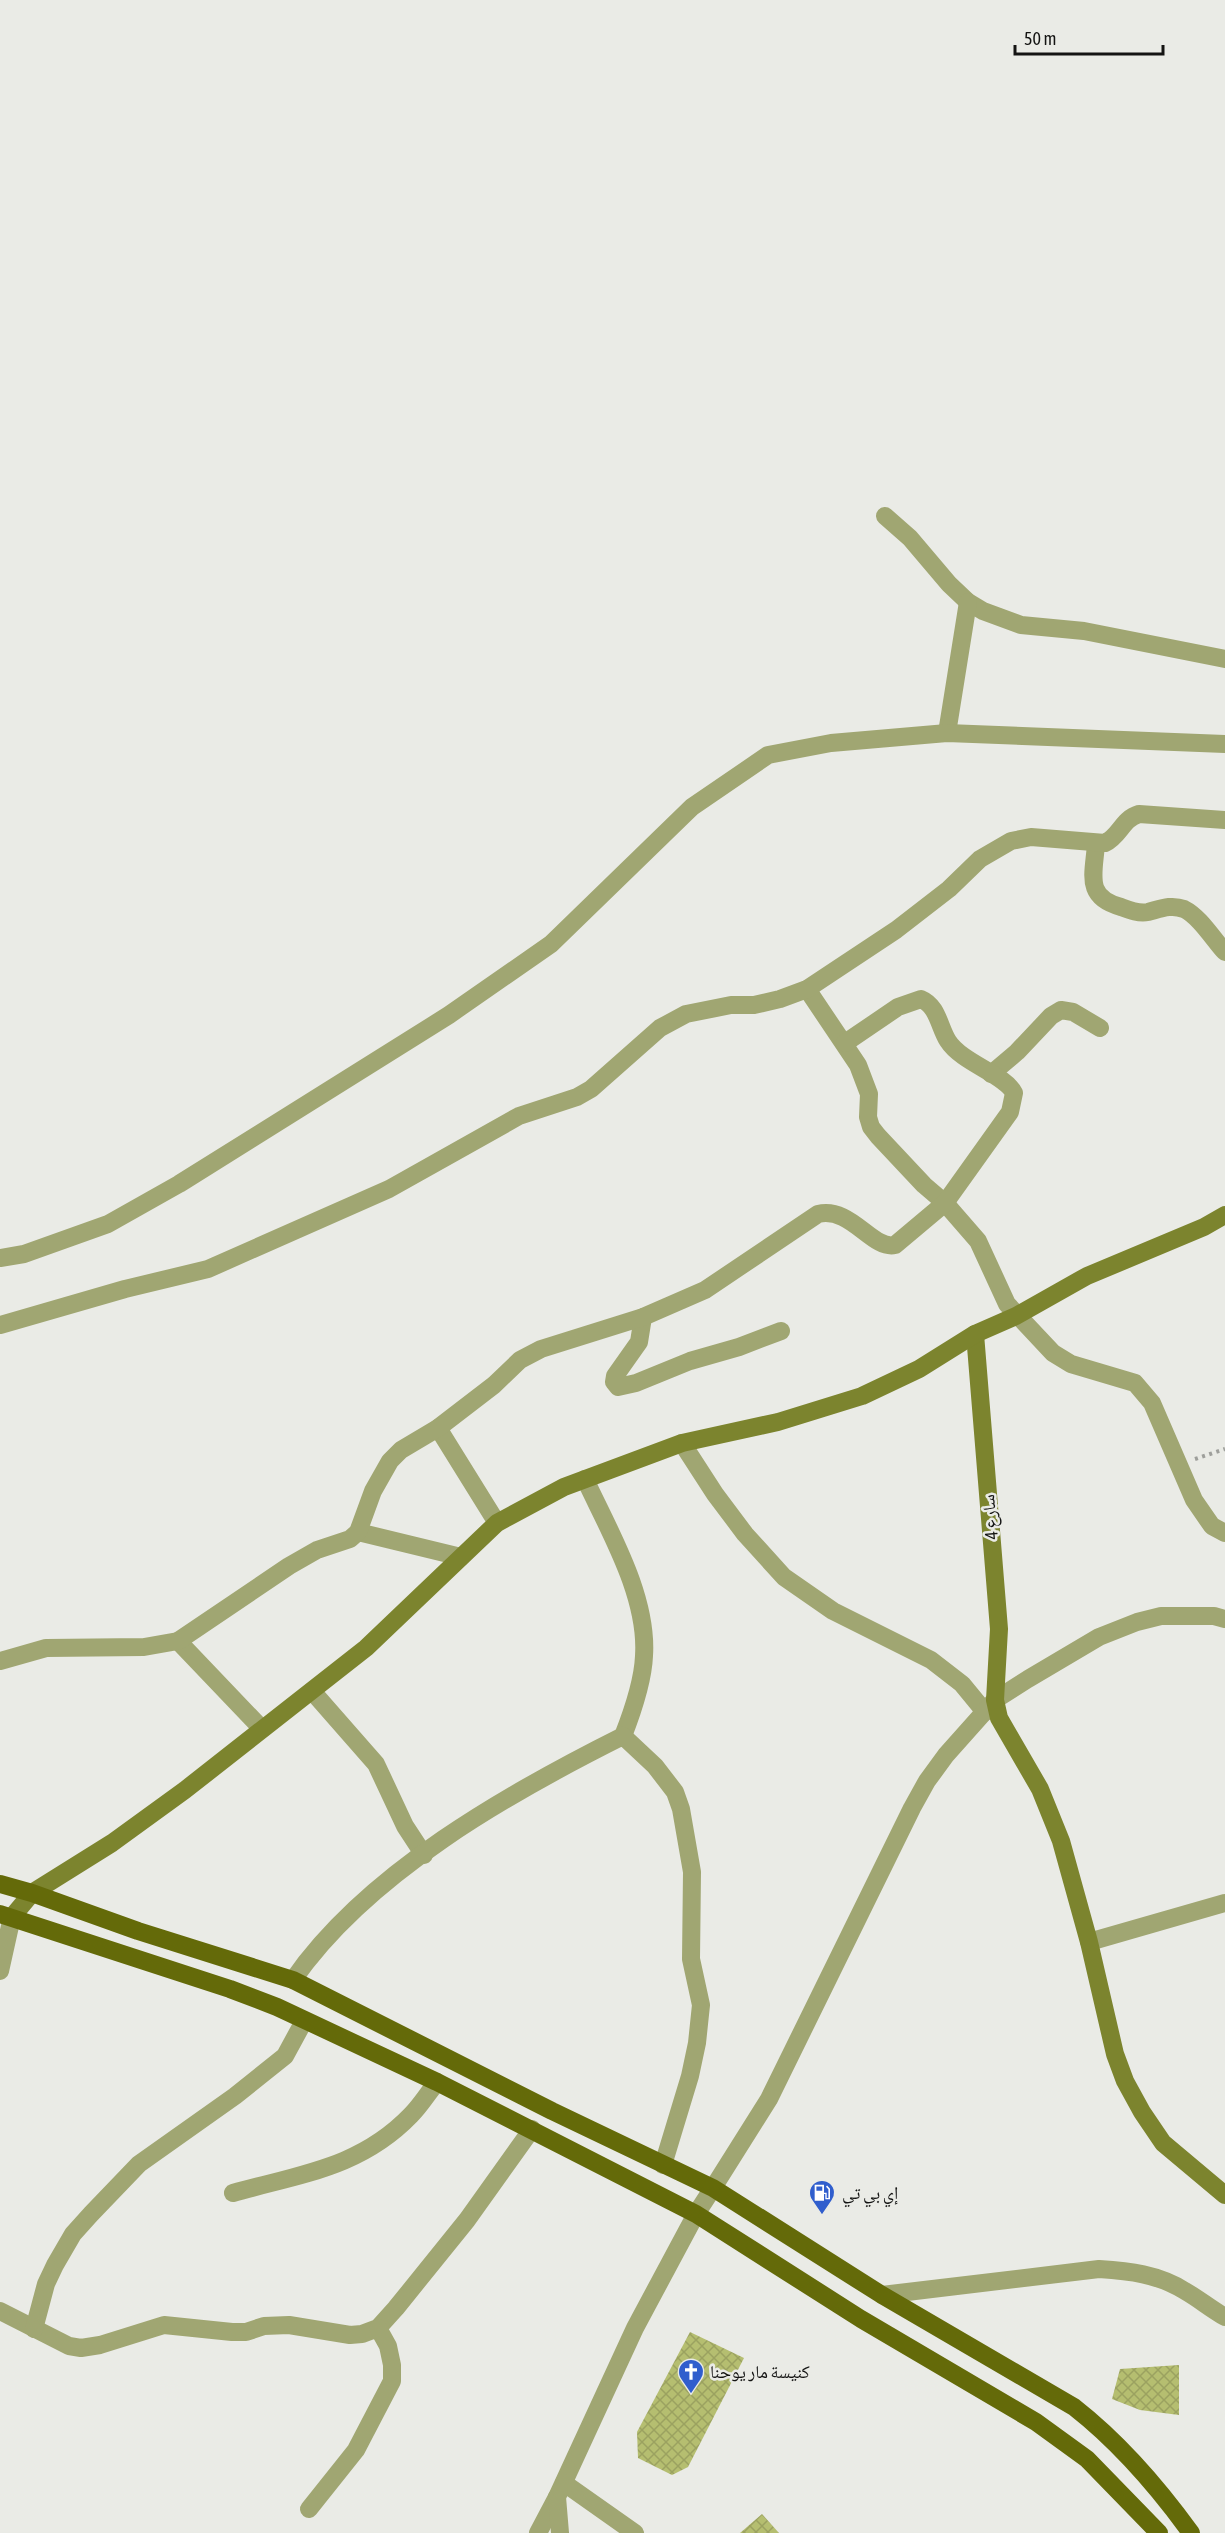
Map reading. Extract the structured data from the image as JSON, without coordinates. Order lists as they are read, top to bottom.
{
  "streets": {
    "main road": ["سارع 4"]
  },
  "places": {
    "fuel station": ["إي بي تي"],
    "church": ["كنيسة مار يوحنا"]
  },
  "scale_bar": "50 m"
}
